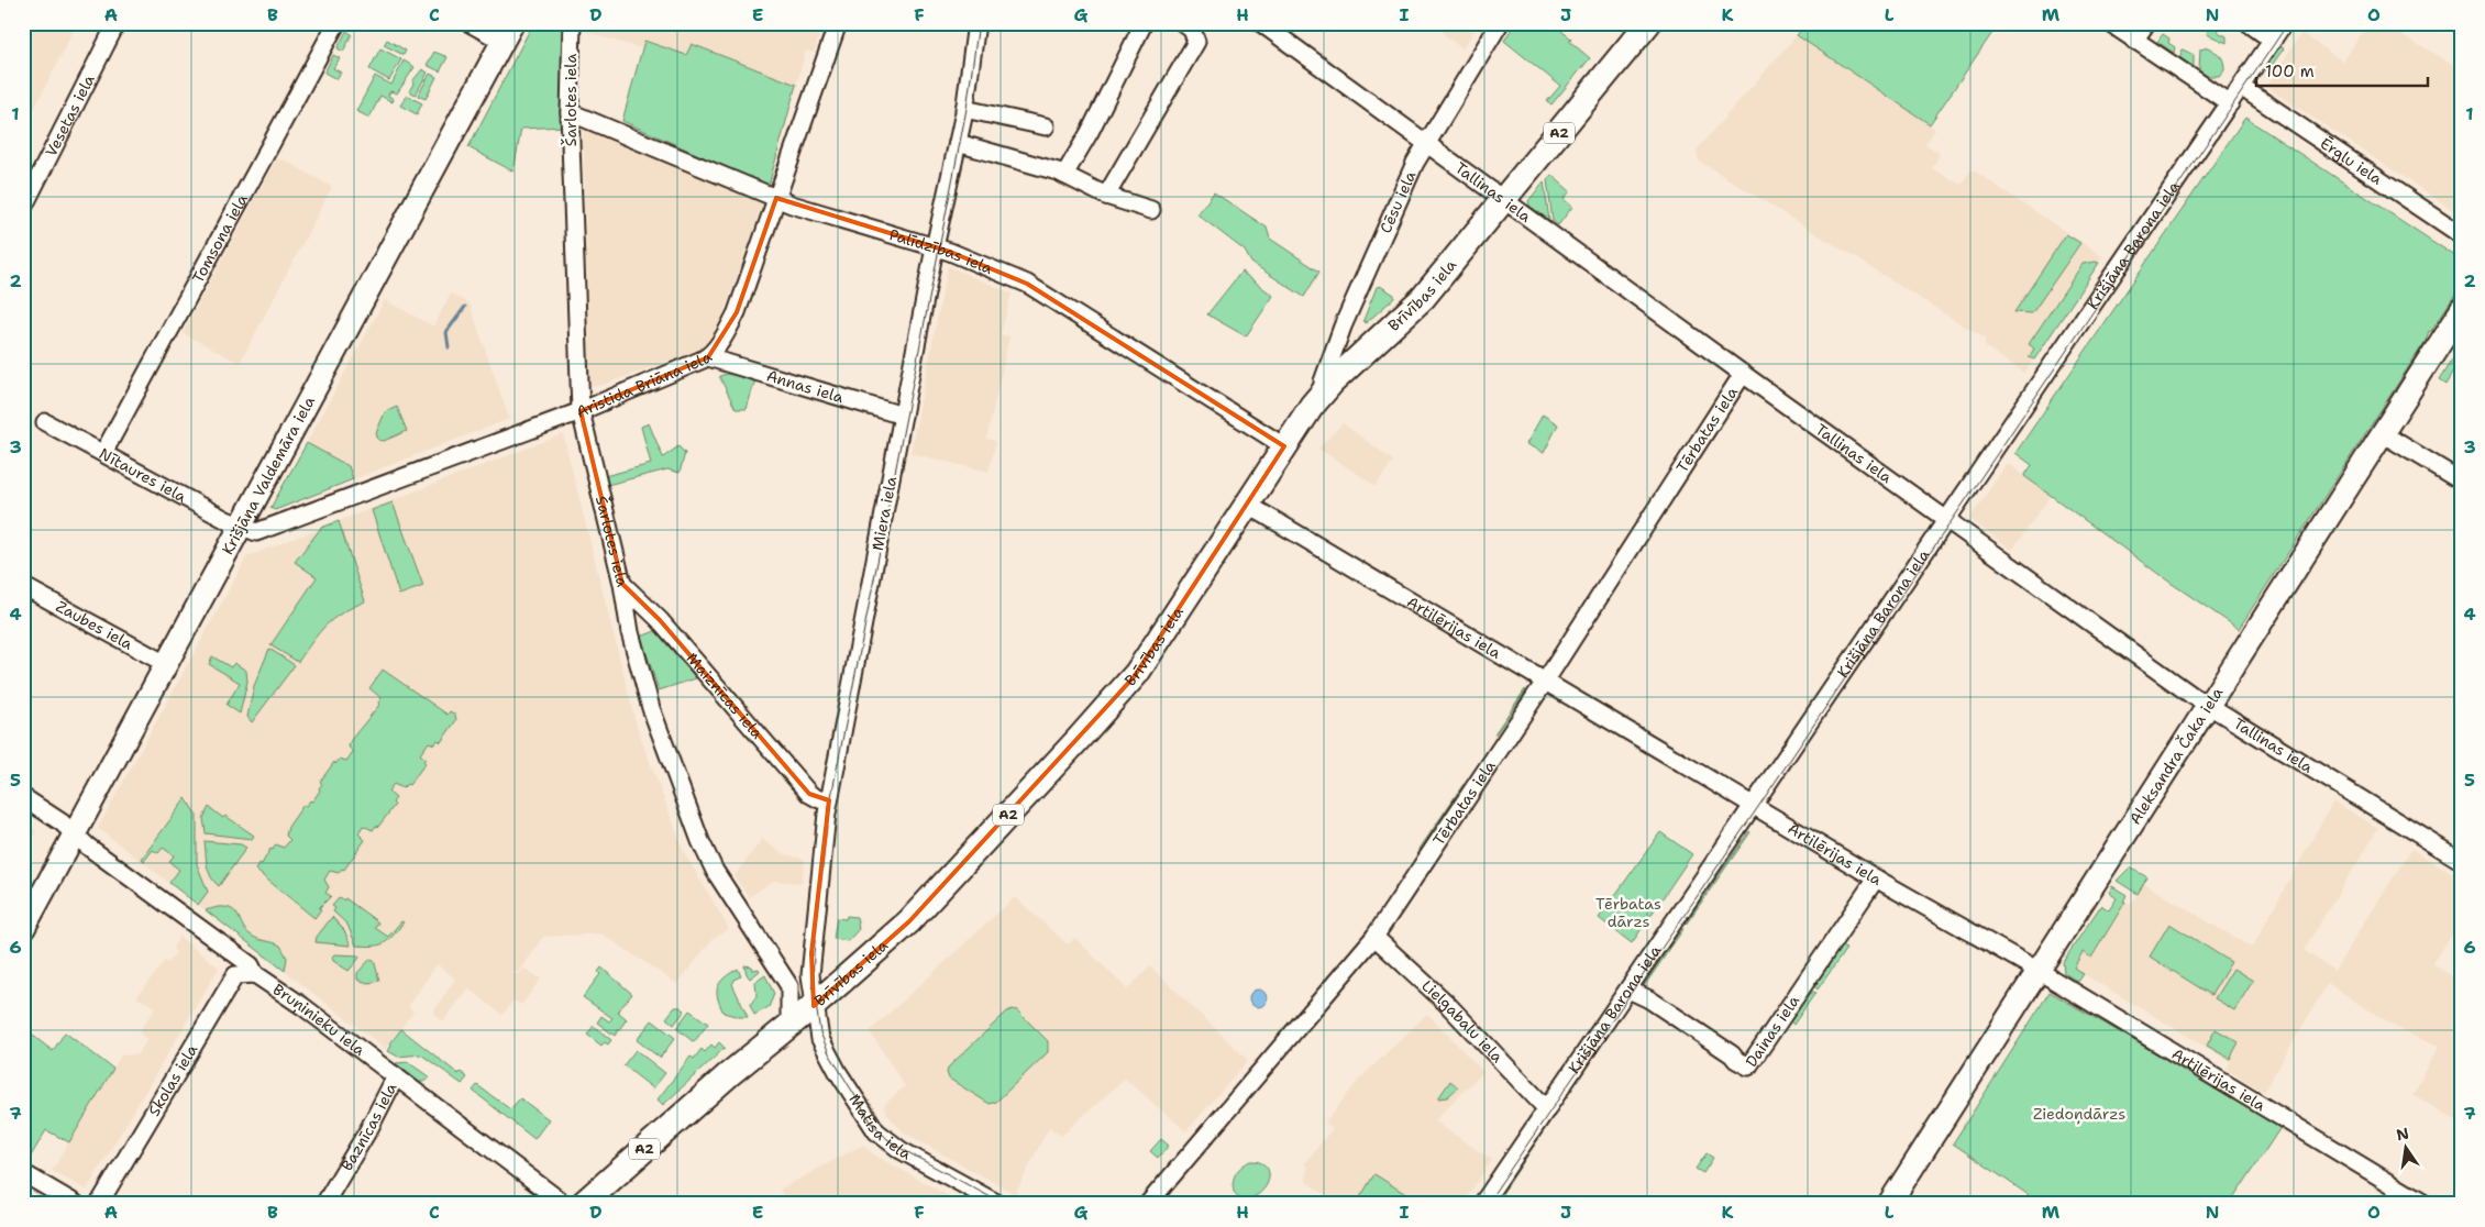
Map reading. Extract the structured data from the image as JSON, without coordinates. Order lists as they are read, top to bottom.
{
  "streets": {
    "highway": ["A2", "Brīvības iela"],
    "main road": ["Krišjāņa Valdemāra iela", "Aleksandra Čaka iela"],
    "street": [
      "Šarlotes iela",
      "Vesetas iela",
      "Ērgļu iela",
      "Tallinas iela",
      "Cēsu iela",
      "Tomsona iela",
      "Krišjāņa Barona iela",
      "Palīdzības iela",
      "Aristida Briāna iela",
      "Annas iela",
      "Tērbatas iela",
      "Nītaures iela",
      "Miera iela",
      "Zaubes iela",
      "Artilērijas iela",
      "Maiznīcas iela",
      "Bruņinieku iela",
      "Lielgabalu iela",
      "Dainas iela",
      "Skolas iela",
      "Matīsa iela",
      "Baznīcas iela"
    ]
  },
  "crossings": [
    ["Šarlotes iela", "Palīdzības iela"],
    ["Šarlotes iela", "Brīvības iela"],
    ["Šarlotes iela", "Aristida Briāna iela"],
    ["Šarlotes iela", "Maiznīcas iela"],
    ["Ērgļu iela", "Krišjāņa Barona iela"],
    ["Tallinas iela", "Cēsu iela"],
    ["Tallinas iela", "Krišjāņa Barona iela"],
    ["Tallinas iela", "Brīvības iela"],
    ["Tallinas iela", "Tērbatas iela"],
    ["Tallinas iela", "Aleksandra Čaka iela"],
    ["Cēsu iela", "Brīvības iela"],
    ["Tomsona iela", "Nītaures iela"],
    ["Krišjāņa Barona iela", "Artilērijas iela"],
    ["Krišjāņa Barona iela", "Lielgabalu iela"],
    ["Krišjāņa Barona iela", "Dainas iela"],
    ["Palīdzības iela", "Brīvības iela"],
    ["Palīdzības iela", "Aristida Briāna iela"],
    ["Palīdzības iela", "Miera iela"],
    ["Brīvības iela", "Miera iela"],
    ["Brīvības iela", "Artilērijas iela"],
    ["Brīvības iela", "Matīsa iela"],
    ["Aristida Briāna iela", "Annas iela"],
    ["Aristida Briāna iela", "Nītaures iela"],
    ["Aristida Briāna iela", "Krišjāņa Valdemāra iela"],
    ["Annas iela", "Miera iela"],
    ["Tērbatas iela", "Artilērijas iela"],
    ["Tērbatas iela", "Lielgabalu iela"],
    ["Nītaures iela", "Krišjāņa Valdemāra iela"],
    ["Krišjāņa Valdemāra iela", "Zaubes iela"],
    ["Krišjāņa Valdemāra iela", "Bruņinieku iela"],
    ["Miera iela", "Maiznīcas iela"],
    ["Miera iela", "Matīsa iela"],
    ["Artilērijas iela", "Aleksandra Čaka iela"],
    ["Artilērijas iela", "Dainas iela"],
    ["Bruņinieku iela", "Skolas iela"],
    ["Bruņinieku iela", "Baznīcas iela"]
  ],
  "parks": ["Tērbatas dārzs", "Ziedoņdārzs"],
  "scale_bar": "100 m",
  "north": "top",
  "grid": {
    "columns": [
      "A",
      "B",
      "C",
      "D",
      "E",
      "F",
      "G",
      "H",
      "I",
      "J",
      "K",
      "L",
      "M",
      "N",
      "O"
    ],
    "rows": [
      "1",
      "2",
      "3",
      "4",
      "5",
      "6",
      "7"
    ]
  }
}
